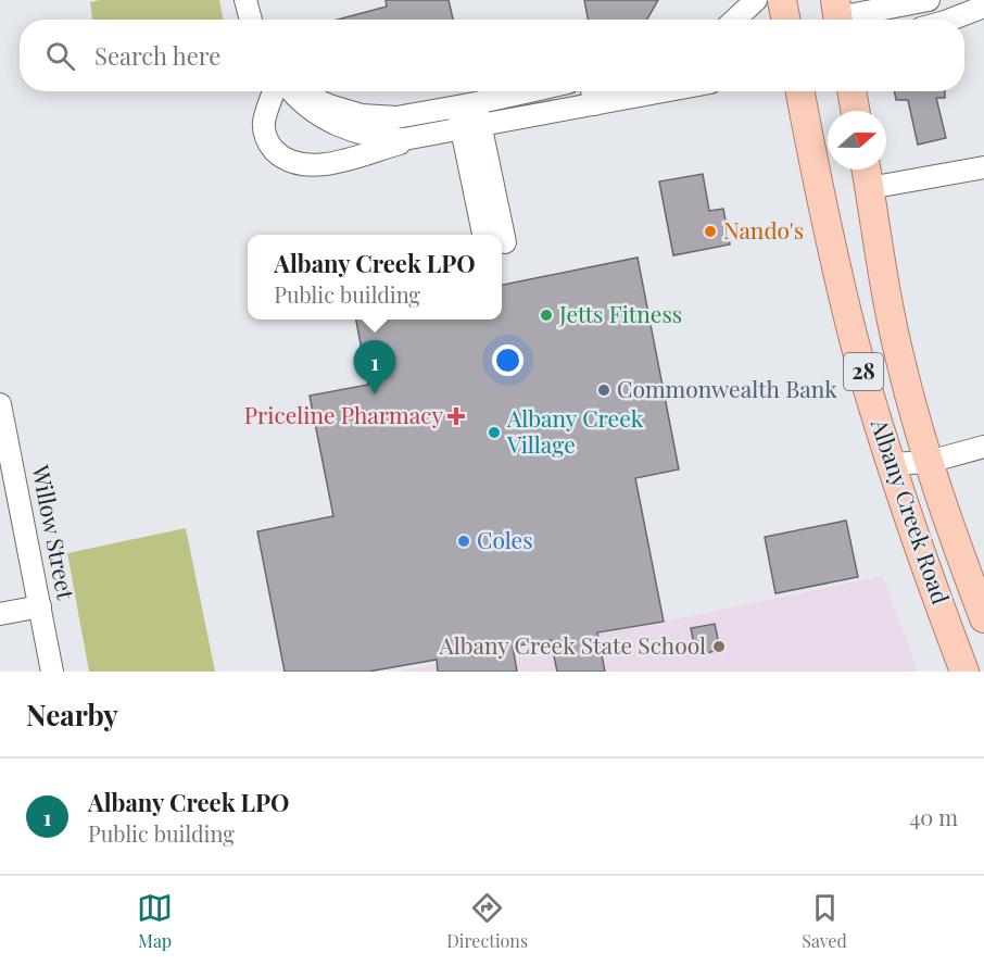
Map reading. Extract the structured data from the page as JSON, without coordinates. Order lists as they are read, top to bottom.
{
  "streets": {
    "main road": ["28", "Albany Creek Road"],
    "street": ["Willow Street"]
  },
  "places": {
    "other": [
      "Nando's",
      "Jetts Fitness",
      "Commonwealth Bank",
      "Albany Creek Village",
      "Coles",
      "Albany Creek State School"
    ],
    "health": ["Priceline Pharmacy"]
  },
  "north": "right",
  "page": {
    "search": "Search here",
    "popup": ["Albany Creek LPO", "Public building"],
    "pins": "1",
    "heading": "Nearby",
    "list": [
      {
        "mark": "1",
        "name": "Albany Creek LPO",
        "note": "Public building",
        "value": "40 m"
      }
    ],
    "nav": ["Map", "Directions", "Saved"]
  }
}
